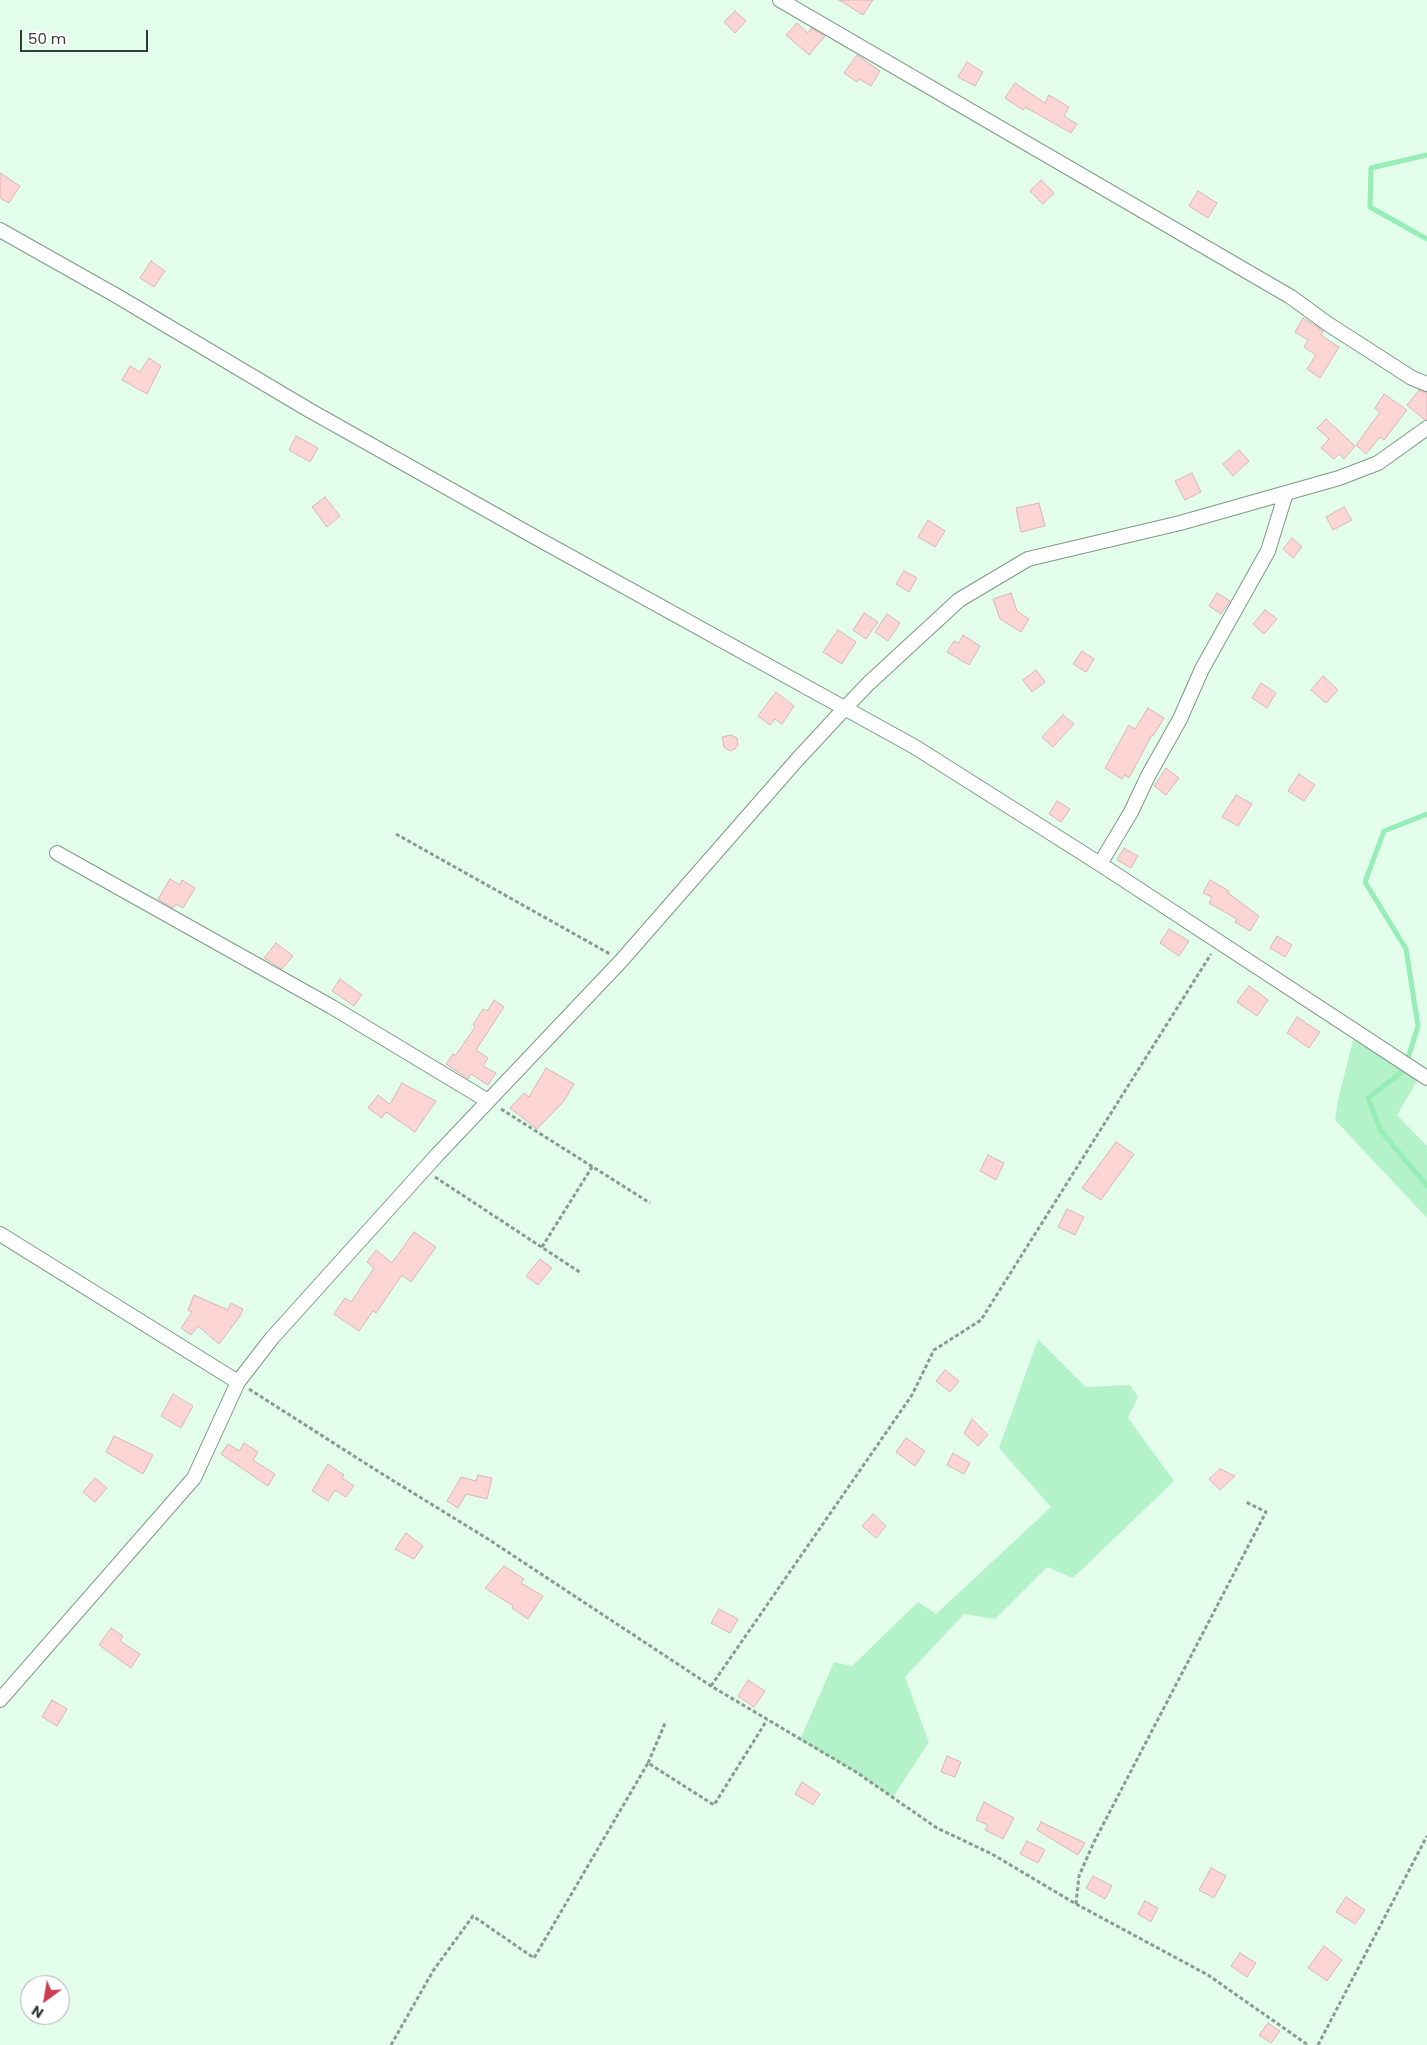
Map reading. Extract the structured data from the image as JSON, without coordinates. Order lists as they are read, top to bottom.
{
  "scale_bar": "50 m",
  "north": "bottom left"
}
